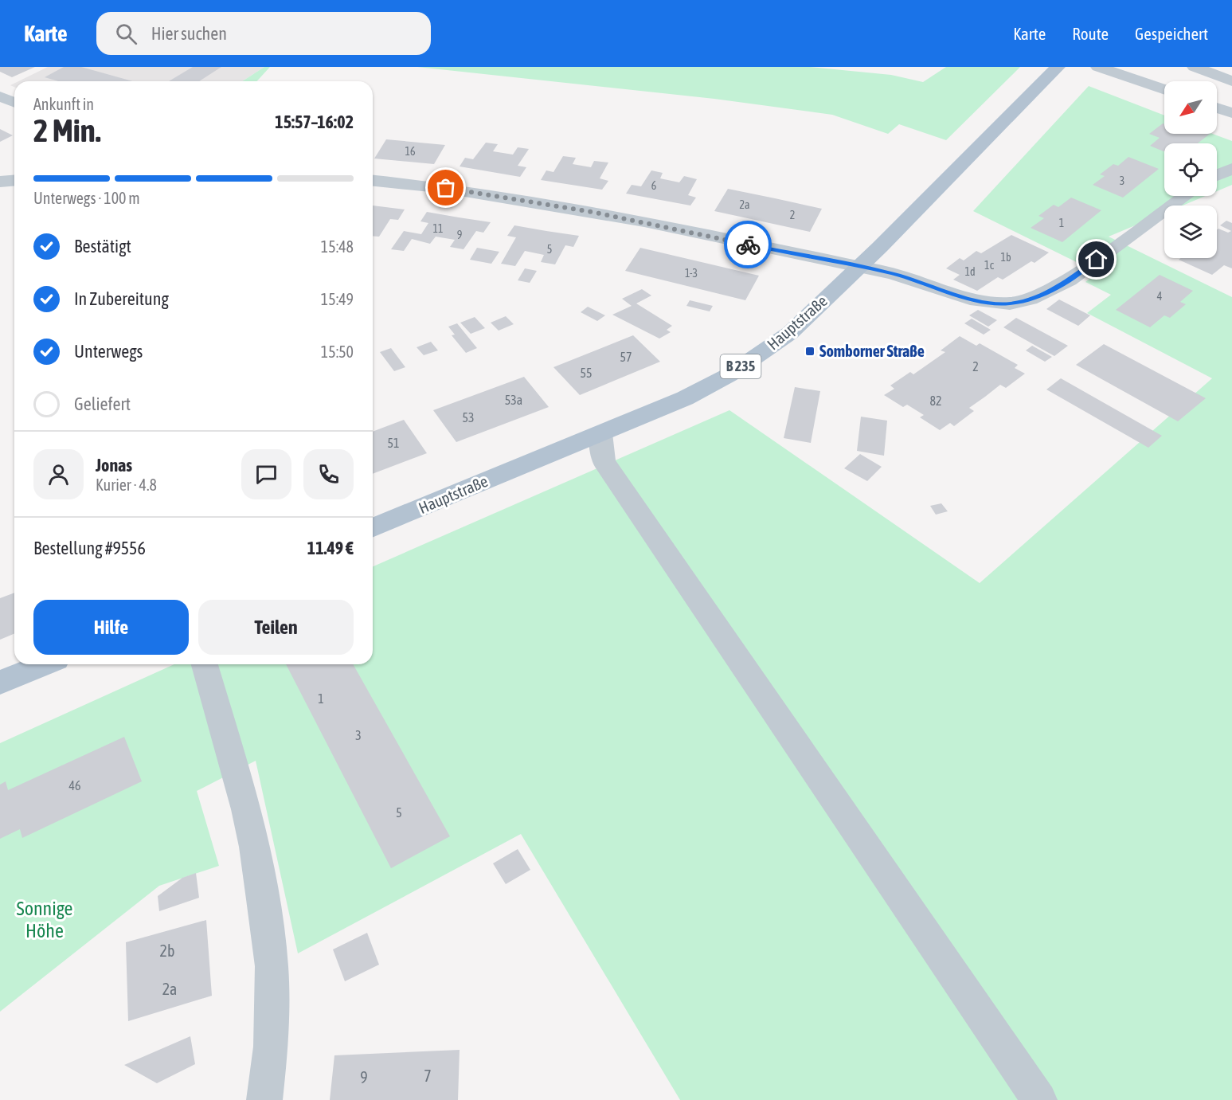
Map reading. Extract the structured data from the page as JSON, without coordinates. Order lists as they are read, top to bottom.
{
  "streets": {
    "main road": ["Hauptstraße", "B 235"]
  },
  "parks": ["Sonnige Höhe"],
  "places": {
    "transit": ["Somborner Straße"]
  },
  "house_numbers": [
    "16",
    "3",
    "6",
    "2a",
    "2",
    "1",
    "11",
    "9",
    "5",
    "1b",
    "1c",
    "1d",
    "1-3",
    "4",
    "57",
    "2",
    "55",
    "53a",
    "82",
    "53",
    "51",
    "1",
    "3",
    "46",
    "5",
    "2b",
    "2a",
    "7",
    "9"
  ],
  "north": "bottom left",
  "page": {
    "header": "Karte",
    "search": "Hier suchen",
    "nav": ["Karte", "Route", "Gespeichert"],
    "heading": ["2 Min.", "Ankunft in", "15:57–16:02"],
    "panel": [
      "Jonas",
      "Kurier · 4.8",
      "Bestellung #9556",
      "11.49 €"
    ],
    "bar": "Unterwegs · 100 m",
    "list": [
      ["Bestätigt", "15:48"],
      ["In Zubereitung", "15:49"],
      ["Unterwegs", "15:50"],
      "Geliefert"
    ],
    "buttons": ["Hilfe", "Teilen"]
  }
}
